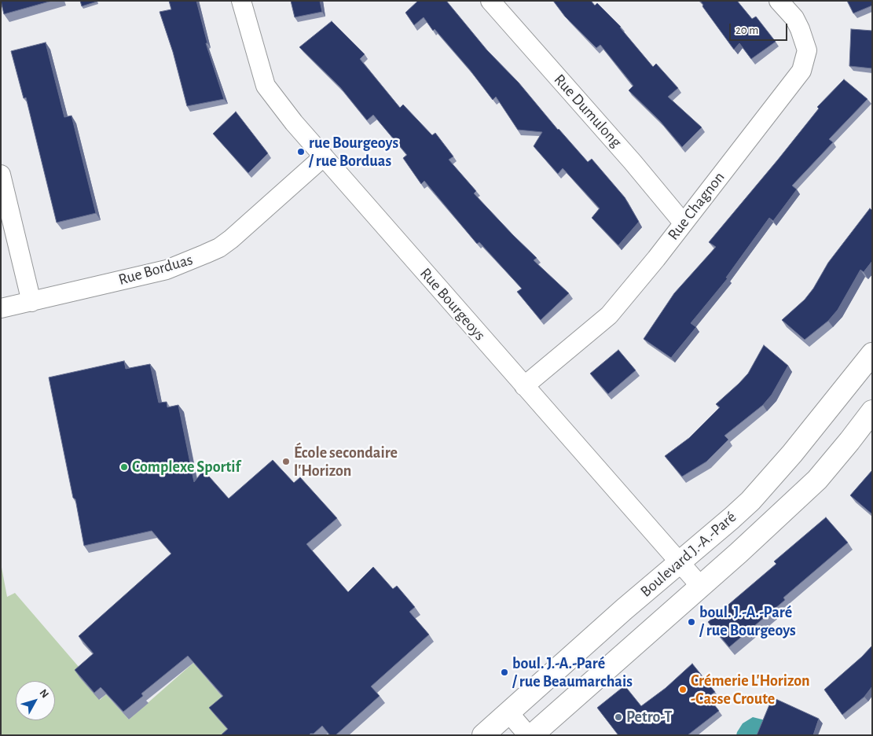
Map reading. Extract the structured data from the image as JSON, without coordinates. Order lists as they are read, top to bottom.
{
  "streets": {
    "street": [
      "Rue Dumulong",
      "Rue Chagnon",
      "Rue Borduas",
      "Rue Bourgeoys",
      "Boulevard J.-A.-Paré"
    ]
  },
  "crossings": [
    ["Rue Dumulong", "Rue Chagnon"],
    ["Rue Chagnon", "Rue Bourgeoys"],
    ["Rue Borduas", "Rue Bourgeoys"],
    ["Rue Bourgeoys", "Boulevard J.-A.-Paré"]
  ],
  "places": [
    "rue Bourgeoys / rue Borduas",
    "École secondaire l'Horizon",
    "Complexe Sportif",
    "boul. J.-A.-Paré / rue Bourgeoys",
    "boul. J.-A.-Paré / rue Beaumarchais",
    "Crémerie L'Horizon -Casse Croute",
    "Petro-T"
  ],
  "scale_bar": "20 m",
  "north": "top right"
}
